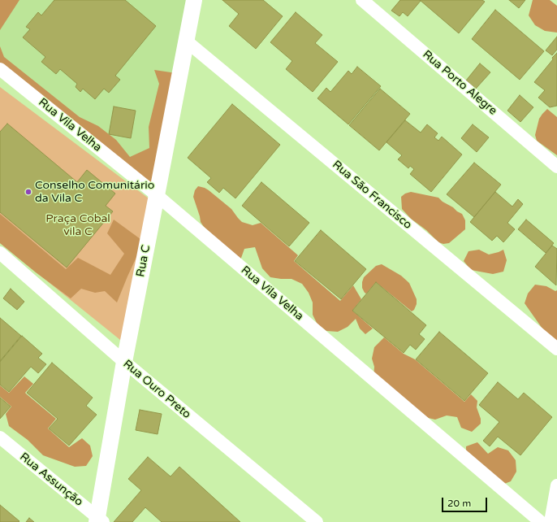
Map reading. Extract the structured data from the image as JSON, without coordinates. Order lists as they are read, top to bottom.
{
  "streets": {
    "street": [
      "Rua Porto Alegre",
      "Rua Vila Velha",
      "Rua São Francisco",
      "Rua C",
      "Rua Ouro Preto",
      "Rua Assunção"
    ]
  },
  "crossings": [
    ["Rua Vila Velha", "Rua C"],
    ["Rua São Francisco", "Rua C"],
    ["Rua C", "Rua Ouro Preto"],
    ["Rua C", "Rua Assunção"]
  ],
  "parks": ["Praça Cobal vila C"],
  "places": ["Conselho Comunitário da Vila C"],
  "scale_bar": "20 m"
}
